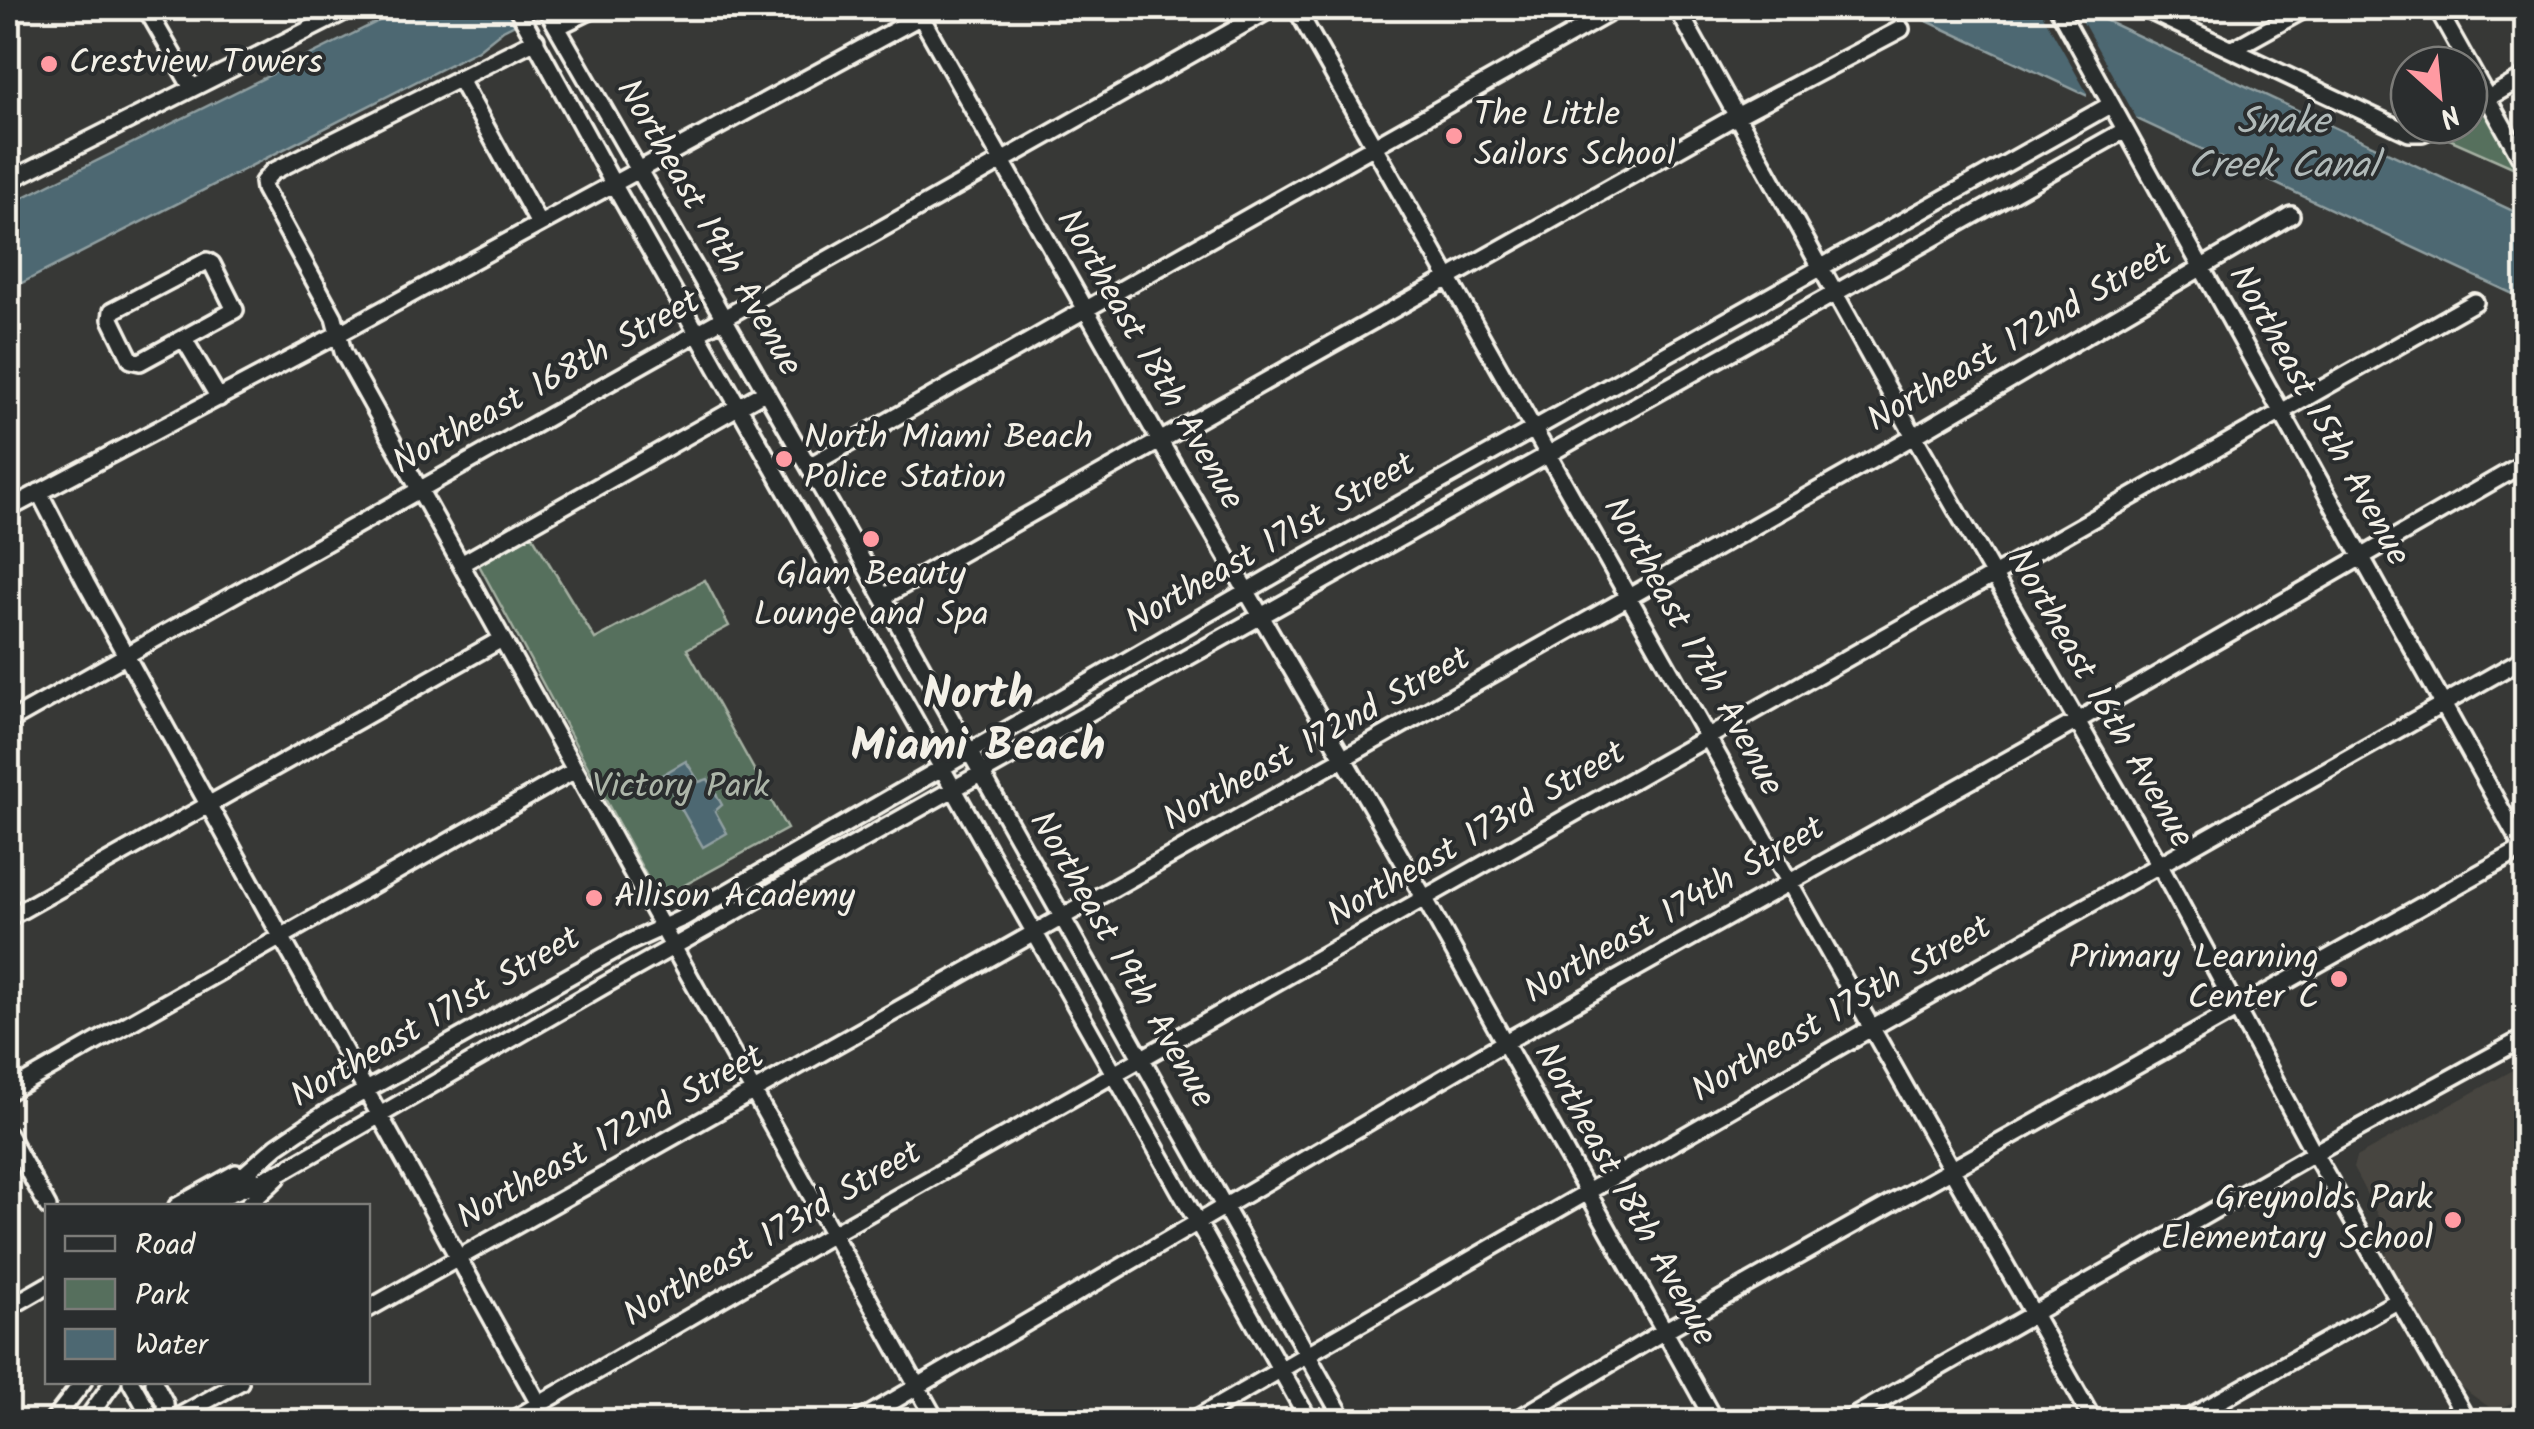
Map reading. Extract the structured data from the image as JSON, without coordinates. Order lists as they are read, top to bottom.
{
  "streets": {
    "street": [
      "Northeast 19th Avenue",
      "Northeast 172nd Street",
      "Northeast 18th Avenue",
      "Northeast 168th Street",
      "Northeast 15th Avenue",
      "Northeast 171st Street",
      "Northeast 17th Avenue",
      "Northeast 16th Avenue",
      "Northeast 173rd Street",
      "Northeast 174th Street",
      "Northeast 175th Street"
    ]
  },
  "crossings": [
    ["Northeast 19th Avenue", "Northeast 172nd Street"],
    ["Northeast 19th Avenue", "Northeast 168th Street"],
    ["Northeast 19th Avenue", "Northeast 171st Street"],
    ["Northeast 19th Avenue", "Northeast 173rd Street"],
    ["Northeast 19th Avenue", "Northeast 174th Street"],
    ["Northeast 19th Avenue", "Northeast 175th Street"],
    ["Northeast 172nd Street", "Northeast 18th Avenue"],
    ["Northeast 172nd Street", "Northeast 15th Avenue"],
    ["Northeast 172nd Street", "Northeast 17th Avenue"],
    ["Northeast 172nd Street", "Northeast 16th Avenue"],
    ["Northeast 18th Avenue", "Northeast 168th Street"],
    ["Northeast 18th Avenue", "Northeast 171st Street"],
    ["Northeast 18th Avenue", "Northeast 173rd Street"],
    ["Northeast 18th Avenue", "Northeast 174th Street"],
    ["Northeast 18th Avenue", "Northeast 175th Street"],
    ["Northeast 15th Avenue", "Northeast 171st Street"],
    ["Northeast 15th Avenue", "Northeast 173rd Street"],
    ["Northeast 15th Avenue", "Northeast 174th Street"],
    ["Northeast 15th Avenue", "Northeast 175th Street"],
    ["Northeast 171st Street", "Northeast 17th Avenue"],
    ["Northeast 171st Street", "Northeast 16th Avenue"],
    ["Northeast 17th Avenue", "Northeast 173rd Street"],
    ["Northeast 17th Avenue", "Northeast 174th Street"],
    ["Northeast 17th Avenue", "Northeast 175th Street"],
    ["Northeast 16th Avenue", "Northeast 173rd Street"],
    ["Northeast 16th Avenue", "Northeast 174th Street"],
    ["Northeast 16th Avenue", "Northeast 175th Street"]
  ],
  "districts": ["North Miami Beach"],
  "water": ["Snake Creek Canal"],
  "parks": ["Victory Park"],
  "places": [
    "Crestview Towers",
    "The Little Sailors School",
    "North Miami Beach Police Station",
    "Glam Beauty Lounge and Spa",
    "Allison Academy",
    "Primary Learning Center C",
    "Greynolds Park Elementary School"
  ],
  "legend": ["Road", "Park", "Water"],
  "north": "bottom right"
}
